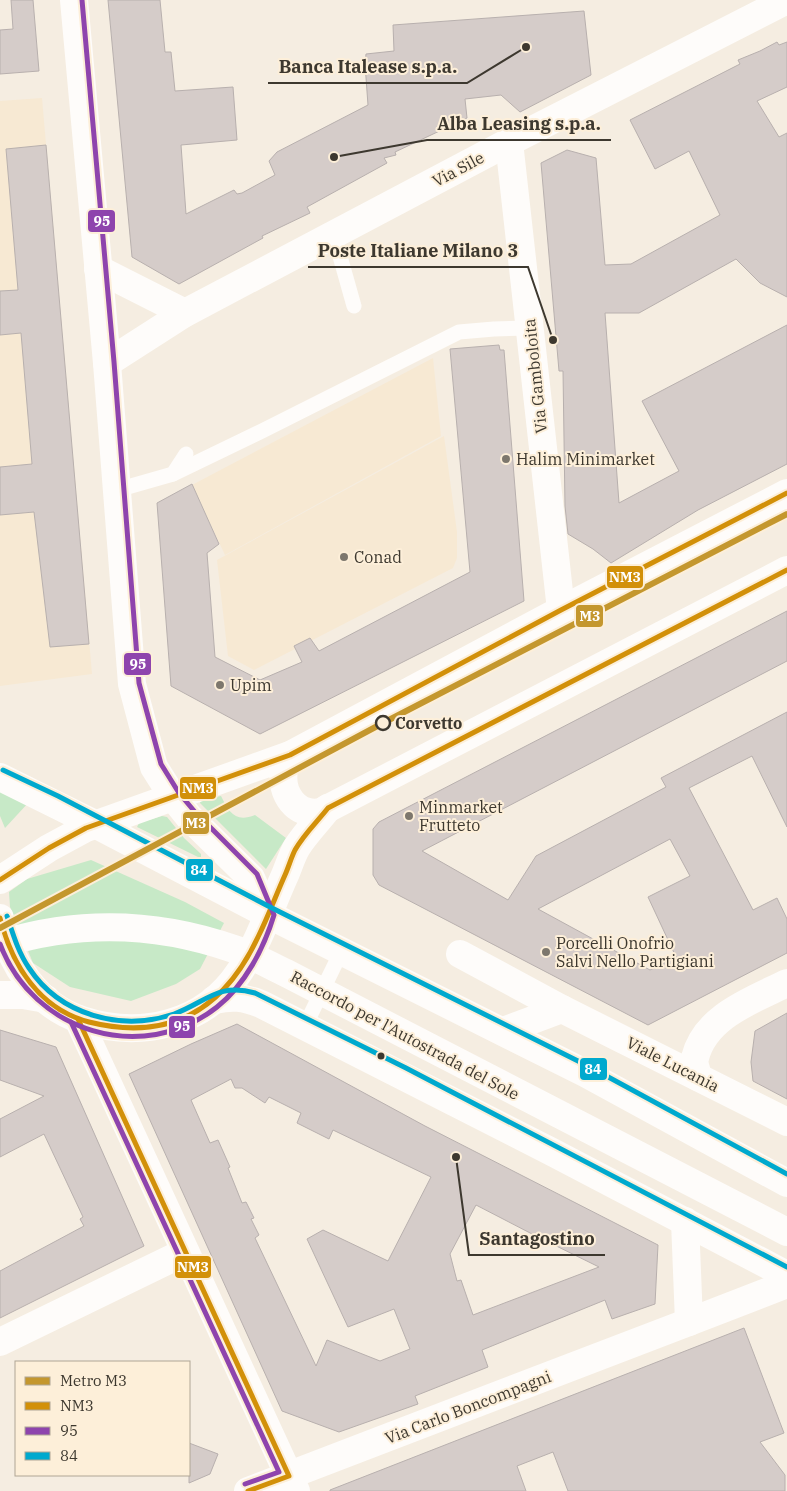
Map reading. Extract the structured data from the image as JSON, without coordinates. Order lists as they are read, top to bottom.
{
  "streets": {
    "main road": [
      "Via Sile",
      "Via Gamboloita",
      "Raccordo per l'Autostrada del Sole",
      "Viale Lucania",
      "Via Carlo Boncompagni"
    ]
  },
  "crossings": [
    ["Via Sile", "Via Gamboloita"]
  ],
  "places": [
    "Banca Italease s.p.a.",
    "Alba Leasing s.p.a.",
    "Poste Italiane Milano 3",
    "Halim Minimarket",
    "Conad",
    "Upim",
    "Corvetto",
    "Minmarket Frutteto",
    "Porcelli Onofrio Salvi Nello Partigiani",
    "Santagostino"
  ],
  "lines": [
    "transit line 95",
    "transit line NM3",
    "metro line M3",
    "transit line 84"
  ],
  "legend": [
    "Metro M3",
    "NM3",
    "95",
    "84"
  ]
}
